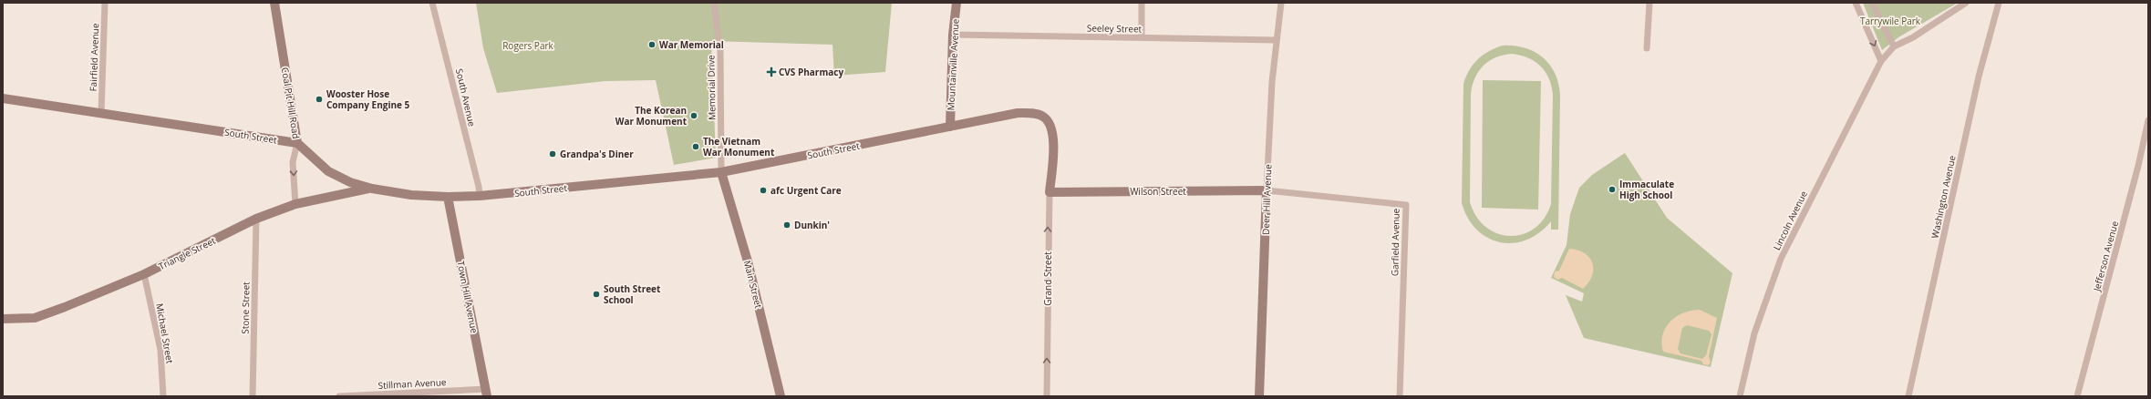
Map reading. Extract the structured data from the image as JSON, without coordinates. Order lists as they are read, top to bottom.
{
  "streets": {
    "street": [
      "Seeley Street",
      "Fairfield Avenue",
      "Mountainville Avenue",
      "Memorial Drive",
      "South Avenue",
      "Coal Pit Hill Road",
      "South Street",
      "Wilson Street",
      "Washington Avenue",
      "Deer Hill Avenue",
      "Lincoln Avenue",
      "Garfield Avenue",
      "Triangle Street",
      "Jefferson Avenue",
      "Grand Street",
      "Main Street",
      "Town Hill Avenue",
      "Stone Street",
      "Michael Street",
      "Stillman Avenue"
    ]
  },
  "crossings": [
    ["Seeley Street", "Mountainville Avenue"],
    ["Seeley Street", "Deer Hill Avenue"],
    ["Fairfield Avenue", "South Street"],
    ["Mountainville Avenue", "South Street"],
    ["Memorial Drive", "South Street"],
    ["Memorial Drive", "Main Street"],
    ["South Avenue", "South Street"],
    ["Coal Pit Hill Road", "South Street"],
    ["Coal Pit Hill Road", "Triangle Street"],
    ["South Street", "Triangle Street"],
    ["South Street", "Grand Street"],
    ["South Street", "Main Street"],
    ["South Street", "Town Hill Avenue"],
    ["Wilson Street", "Deer Hill Avenue"],
    ["Wilson Street", "Garfield Avenue"],
    ["Wilson Street", "Grand Street"],
    ["Deer Hill Avenue", "Garfield Avenue"],
    ["Triangle Street", "Stone Street"],
    ["Triangle Street", "Michael Street"],
    ["Town Hill Avenue", "Stillman Avenue"]
  ],
  "one_way": ["Grand Street"],
  "parks": ["Tarrywile Park", "Rogers Park"],
  "places": {
    "other": [
      "War Memorial",
      "Wooster Hose Company Engine 5",
      "The Korean War Monument",
      "The Vietnam War Monument",
      "Grandpa's Diner",
      "Immaculate High School",
      "afc Urgent Care",
      "Dunkin'",
      "South Street School"
    ],
    "health": ["CVS Pharmacy"]
  }
}
